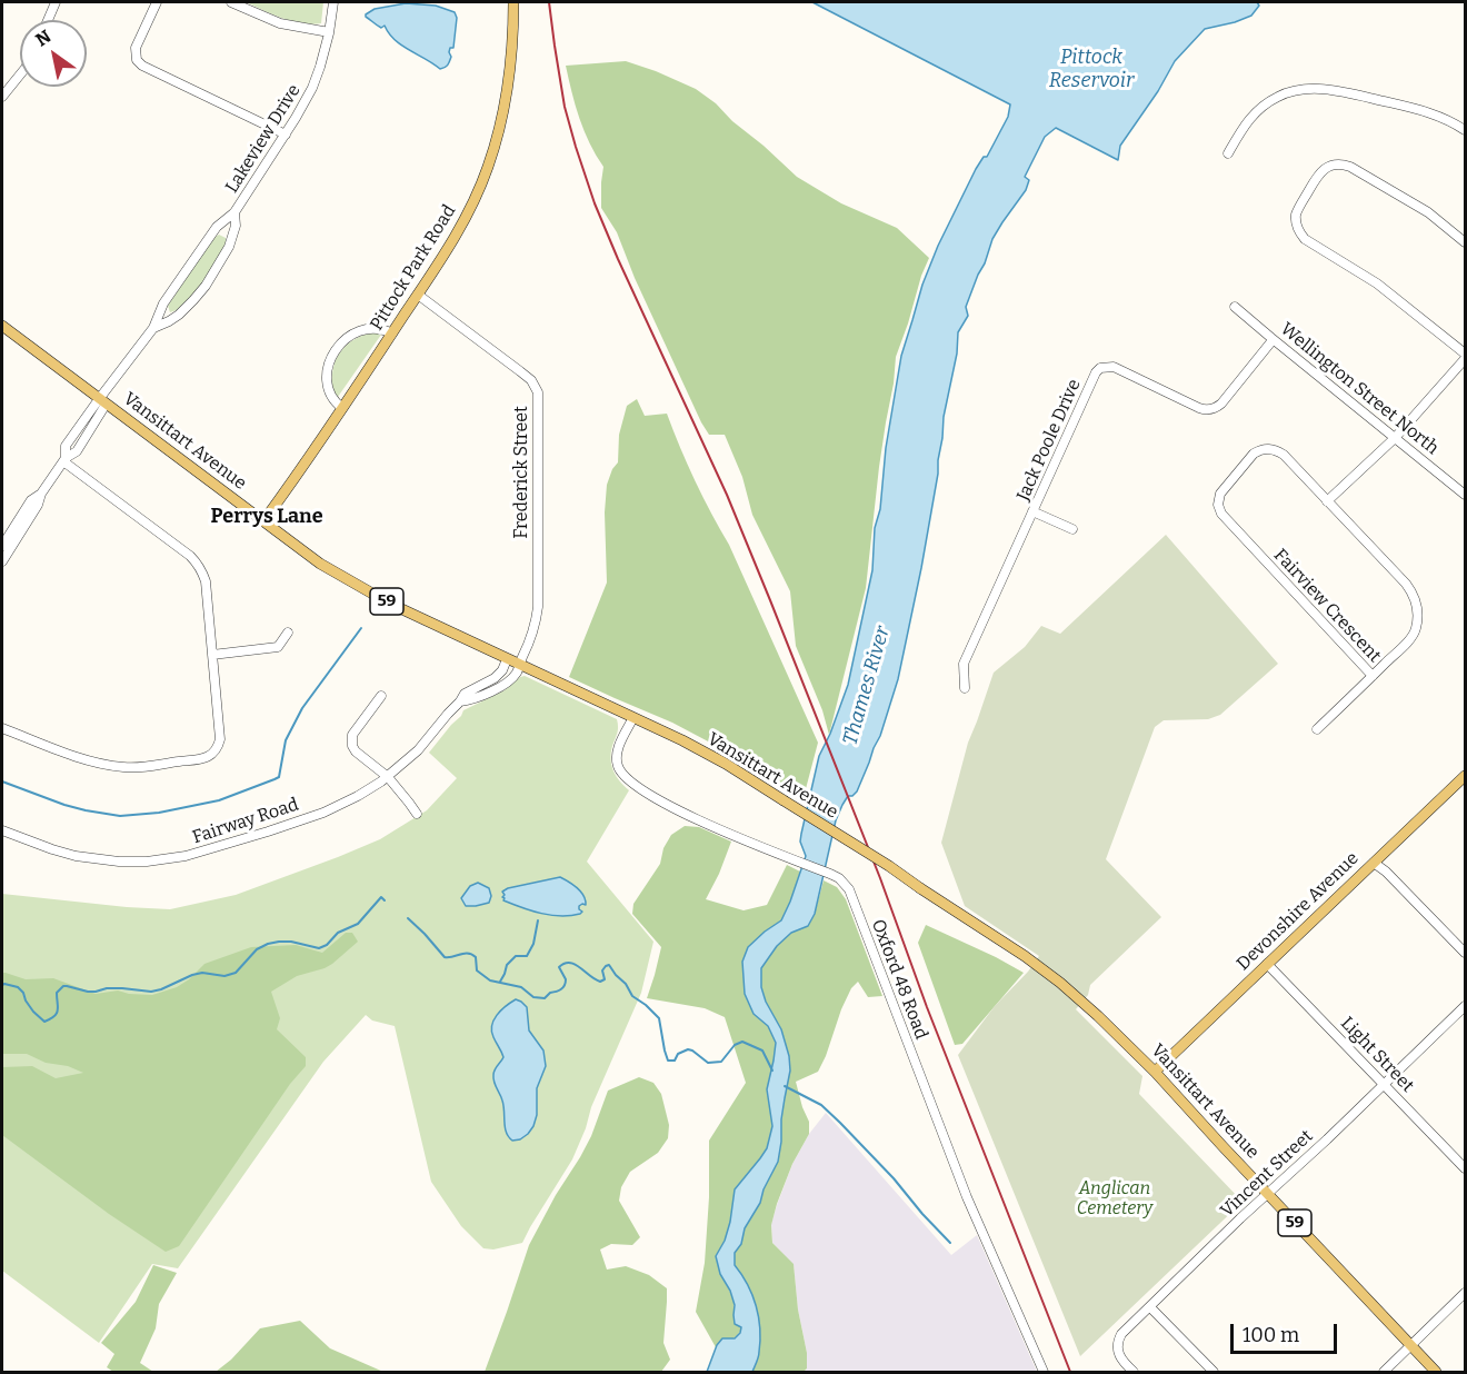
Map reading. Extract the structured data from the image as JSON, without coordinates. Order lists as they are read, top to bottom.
{
  "streets": {
    "main road": [
      "Pittock Park Road",
      "Vansittart Avenue",
      "59",
      "Devonshire Avenue"
    ],
    "street": [
      "Lakeview Drive",
      "Wellington Street North",
      "Jack Poole Drive",
      "Frederick Street",
      "Fairview Crescent",
      "Fairway Road",
      "Oxford 48 Road",
      "Light Street",
      "Vincent Street"
    ]
  },
  "crossings": [
    ["Lakeview Drive", "Vansittart Avenue"],
    ["Pittock Park Road", "Vansittart Avenue"],
    ["Pittock Park Road", "Frederick Street"],
    ["Wellington Street North", "Jack Poole Drive"],
    ["Vansittart Avenue", "Frederick Street"],
    ["Vansittart Avenue", "Fairway Road"],
    ["Vansittart Avenue", "Devonshire Avenue"],
    ["Vansittart Avenue", "Oxford 48 Road"],
    ["Vansittart Avenue", "Vincent Street"],
    ["Frederick Street", "Fairway Road"],
    ["Devonshire Avenue", "Light Street"],
    ["Light Street", "Vincent Street"]
  ],
  "districts": ["Perrys Lane"],
  "water": ["Pittock Reservoir", "Thames River"],
  "parks": ["Anglican Cemetery"],
  "scale_bar": "100 m",
  "north": "top left"
}
